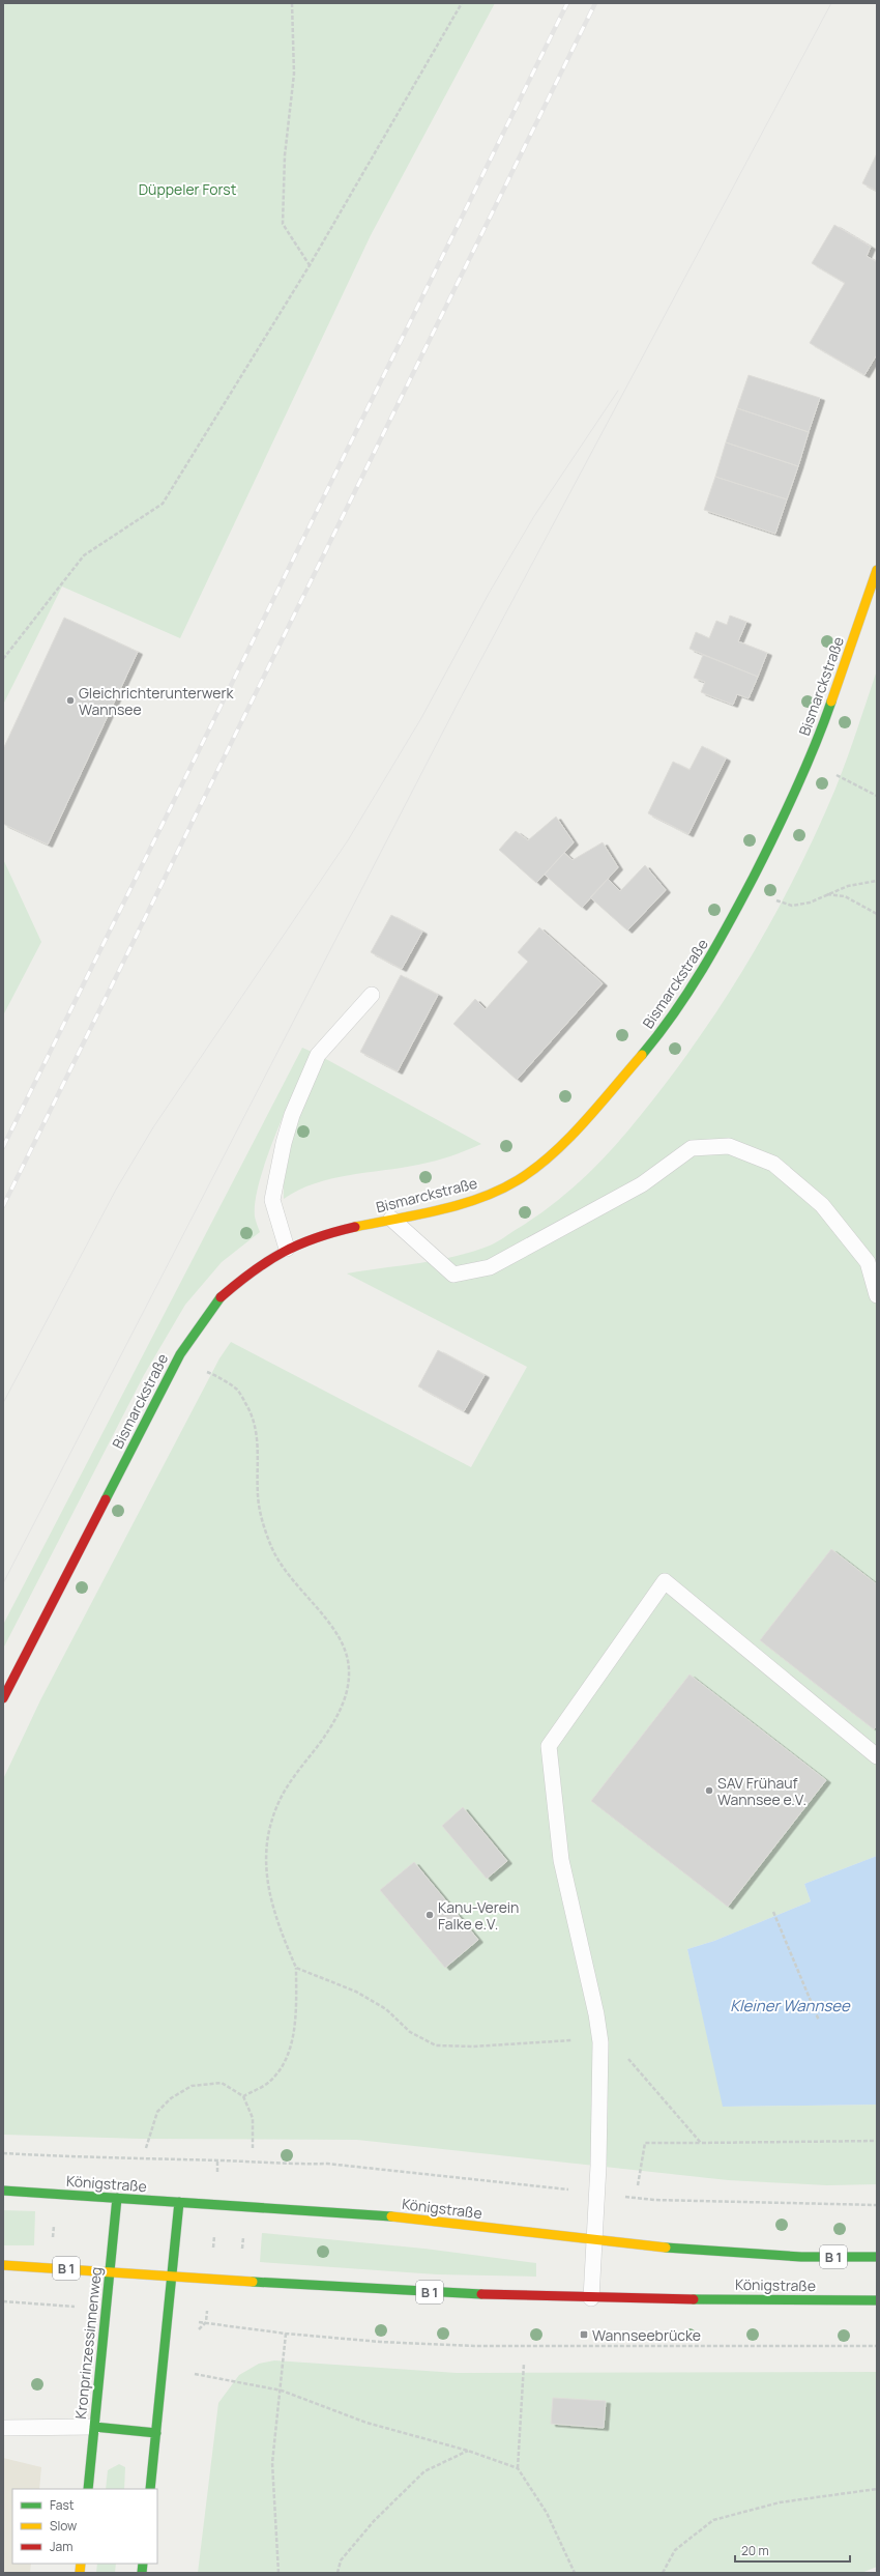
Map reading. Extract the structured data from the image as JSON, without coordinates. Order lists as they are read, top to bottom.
{
  "streets": {
    "main road": [
      "Bismarckstraße",
      "Königstraße",
      "B 1",
      "Kronprinzessinnenweg"
    ]
  },
  "crossings": [
    ["Königstraße", "Kronprinzessinnenweg"]
  ],
  "water": ["Kleiner Wannsee"],
  "parks": ["Düppeler Forst"],
  "places": {
    "other": ["Gleichrichterunterwerk Wannsee", "SAV Frühauf Wannsee e.V.", "Kanu-Verein Falke e.V."],
    "transit": ["Wannseebrücke"]
  },
  "legend": ["Fast", "Slow", "Jam"],
  "scale_bar": "20 m"
}
